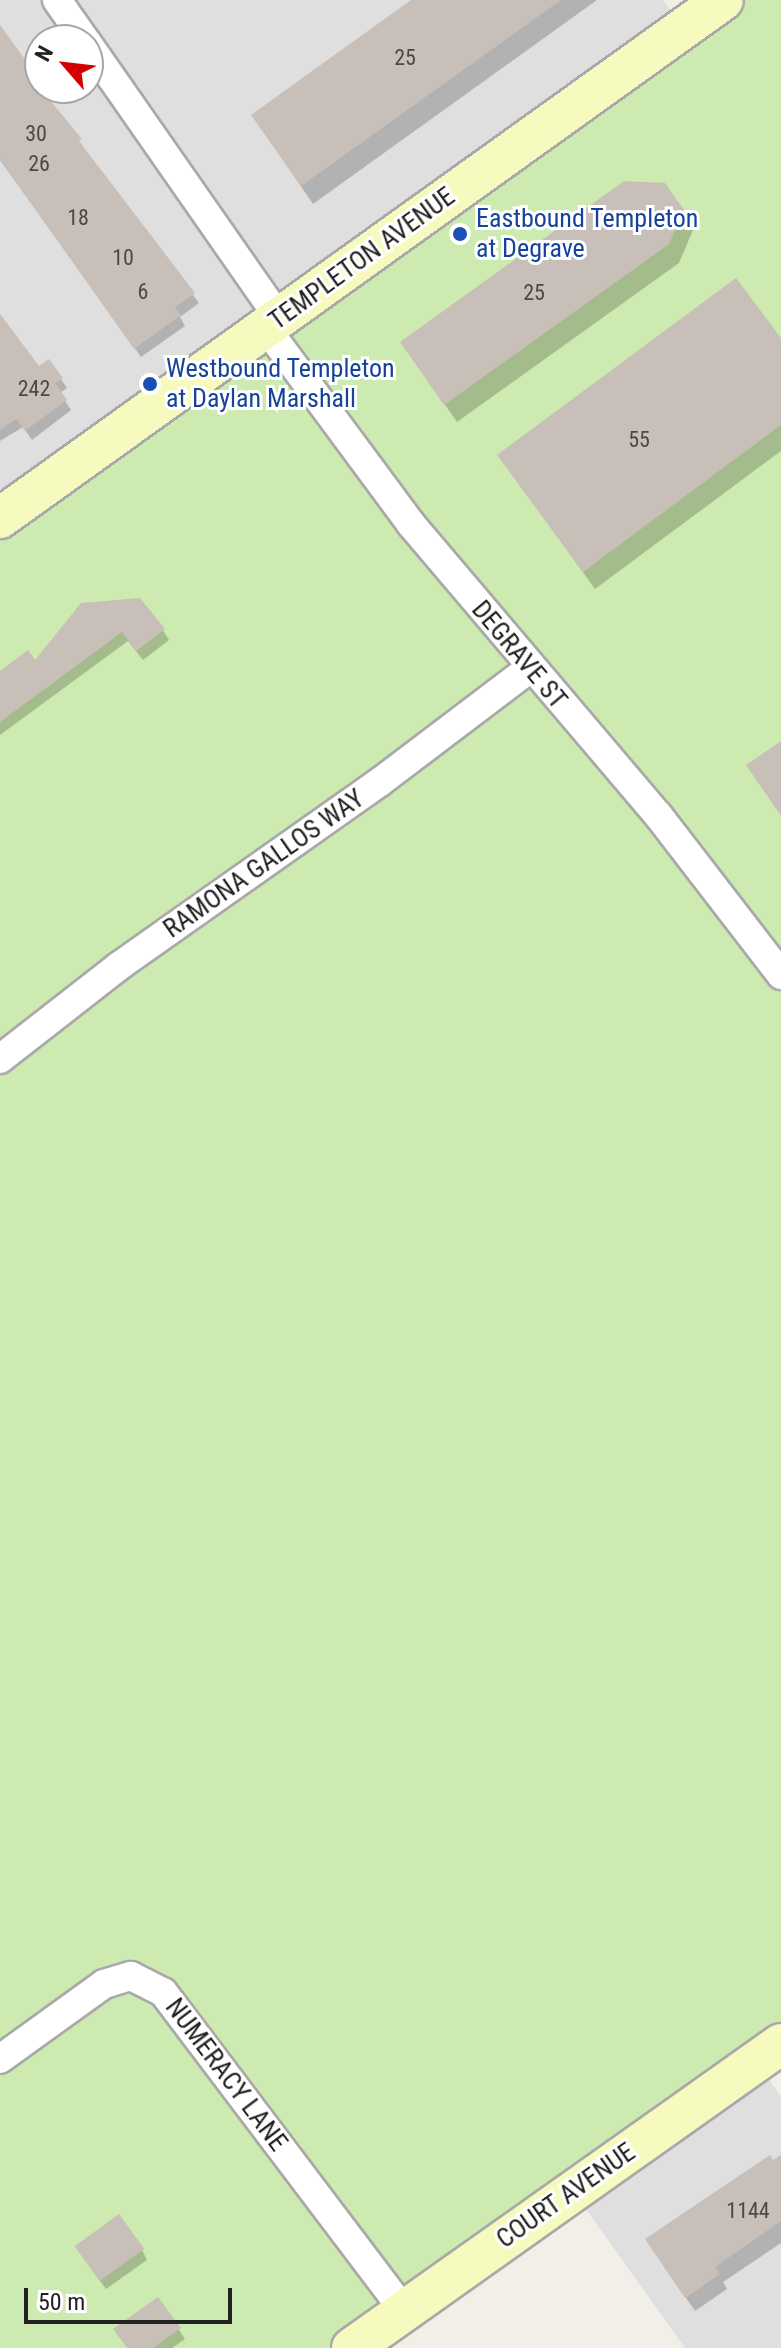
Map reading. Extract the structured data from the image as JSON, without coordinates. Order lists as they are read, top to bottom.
{
  "streets": {
    "street": [
      "TEMPLETON AVENUE",
      "DEGRAVE ST",
      "RAMONA GALLOS WAY",
      "NUMERACY LANE",
      "COURT AVENUE"
    ]
  },
  "crossings": [
    ["TEMPLETON AVENUE", "DEGRAVE ST"],
    ["DEGRAVE ST", "RAMONA GALLOS WAY"],
    ["NUMERACY LANE", "COURT AVENUE"]
  ],
  "places": ["Eastbound Templeton at Degrave", "Westbound Templeton at Daylan Marshall"],
  "house_numbers": [
    "25",
    "30",
    "26",
    "18",
    "10",
    "6",
    "25",
    "242",
    "55",
    "1144"
  ],
  "scale_bar": "50 m",
  "north": "top left"
}
